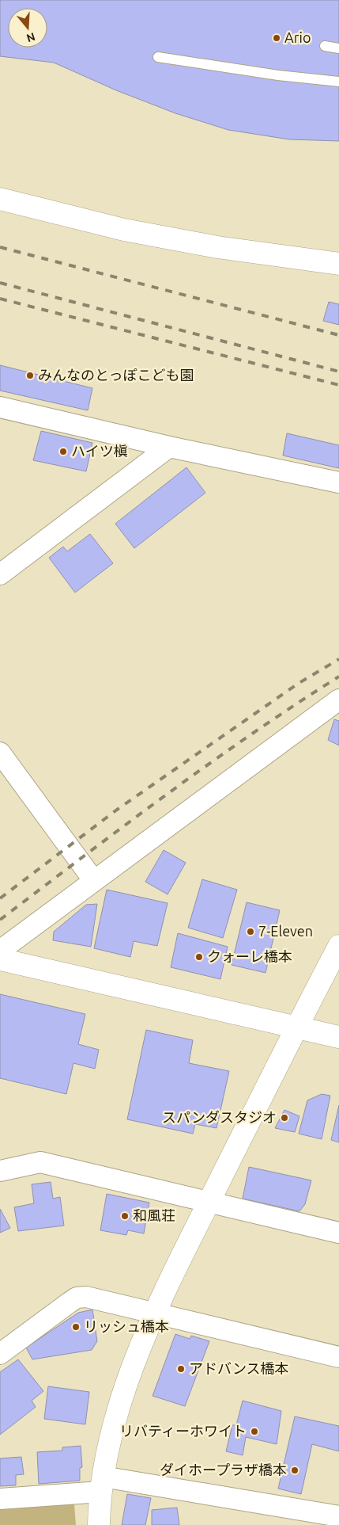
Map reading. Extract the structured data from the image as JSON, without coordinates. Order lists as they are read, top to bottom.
{
  "places": [
    "Ario",
    "みんなのとっぽこども園",
    "ハイツ槇",
    "7-Eleven",
    "クォーレ橋本",
    "スパンダスタジオ",
    "和風荘",
    "リッシュ橋本",
    "アドバンス橋本",
    "リバティーホワイト",
    "ダイホープラザ橋本"
  ],
  "north": "bottom"
}
